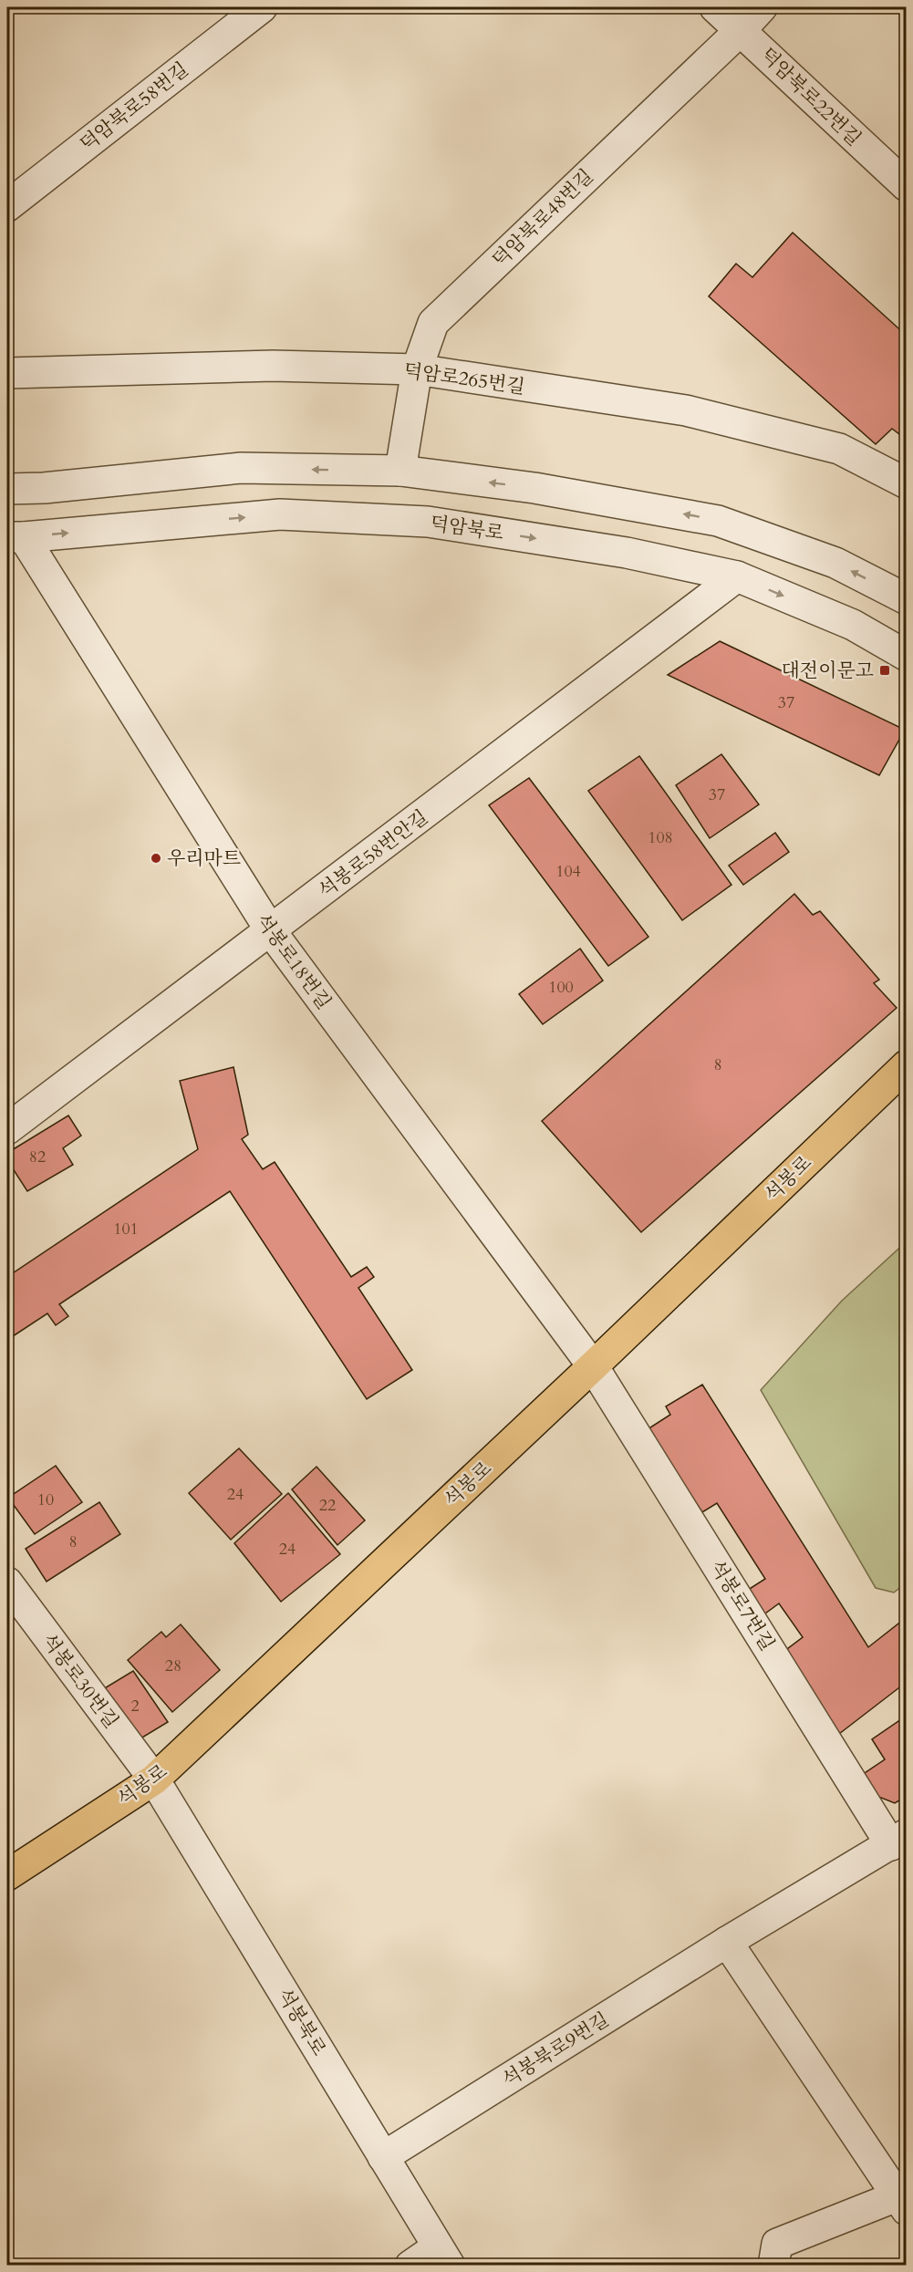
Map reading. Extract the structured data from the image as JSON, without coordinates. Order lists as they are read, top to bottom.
{
  "streets": {
    "main road": ["석봉로"],
    "street": [
      "덕암북로22번길",
      "덕암북로58번길",
      "덕암북로48번길",
      "덕암로265번길",
      "덕암북로",
      "석봉로58번안길",
      "석봉로18번길",
      "석봉로7번길",
      "석봉로30번길",
      "석봉북로",
      "석봉북로9번길"
    ]
  },
  "crossings": [
    ["덕암북로22번길", "덕암북로48번길"],
    ["덕암북로48번길", "덕암로265번길"],
    ["덕암북로", "석봉로58번안길"],
    ["덕암북로", "석봉로18번길"],
    ["석봉로58번안길", "석봉로18번길"],
    ["석봉로18번길", "석봉로"],
    ["석봉로18번길", "석봉로7번길"],
    ["석봉로", "석봉로7번길"],
    ["석봉로", "석봉로30번길"],
    ["석봉로", "석봉북로"],
    ["석봉로7번길", "석봉북로9번길"],
    ["석봉로30번길", "석봉북로"],
    ["석봉북로", "석봉북로9번길"]
  ],
  "places": {
    "transit": ["대전이문고"],
    "other": ["우리마트"]
  },
  "house_numbers": [
    "37",
    "37",
    "108",
    "104",
    "100",
    "8",
    "82",
    "101",
    "24",
    "10",
    "22",
    "8",
    "24",
    "28",
    "2"
  ]
}
